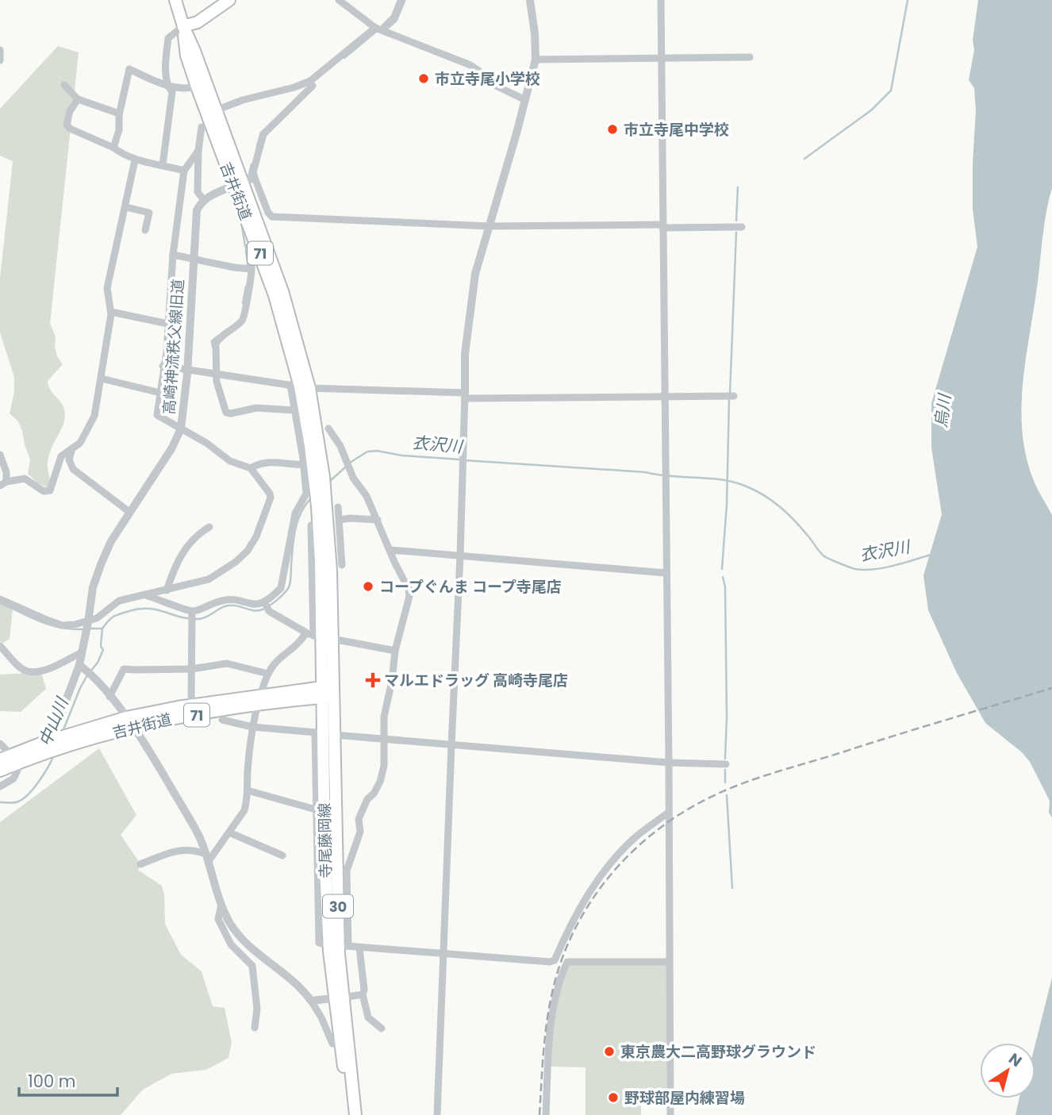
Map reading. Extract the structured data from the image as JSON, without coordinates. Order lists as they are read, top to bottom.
{
  "streets": {
    "main road": [
      "吉井街道",
      "71",
      "寺尾藤岡線",
      "30"
    ],
    "street": ["高崎神流秩父線旧道"]
  },
  "crossings": [
    ["吉井街道", "71"],
    ["吉井街道", "高崎神流秩父線旧道"],
    ["吉井街道", "寺尾藤岡線"],
    ["71", "寺尾藤岡線"]
  ],
  "water": ["烏川", "衣沢川", "中山川"],
  "places": {
    "other": [
      "市立寺尾小学校",
      "市立寺尾中学校",
      "コープぐんま コープ寺尾店",
      "東京農大二高野球グラウンド",
      "野球部屋内練習場"
    ],
    "health": ["マルエドラッグ 高崎寺尾店"]
  },
  "scale_bar": "100 m",
  "north": "top right"
}
